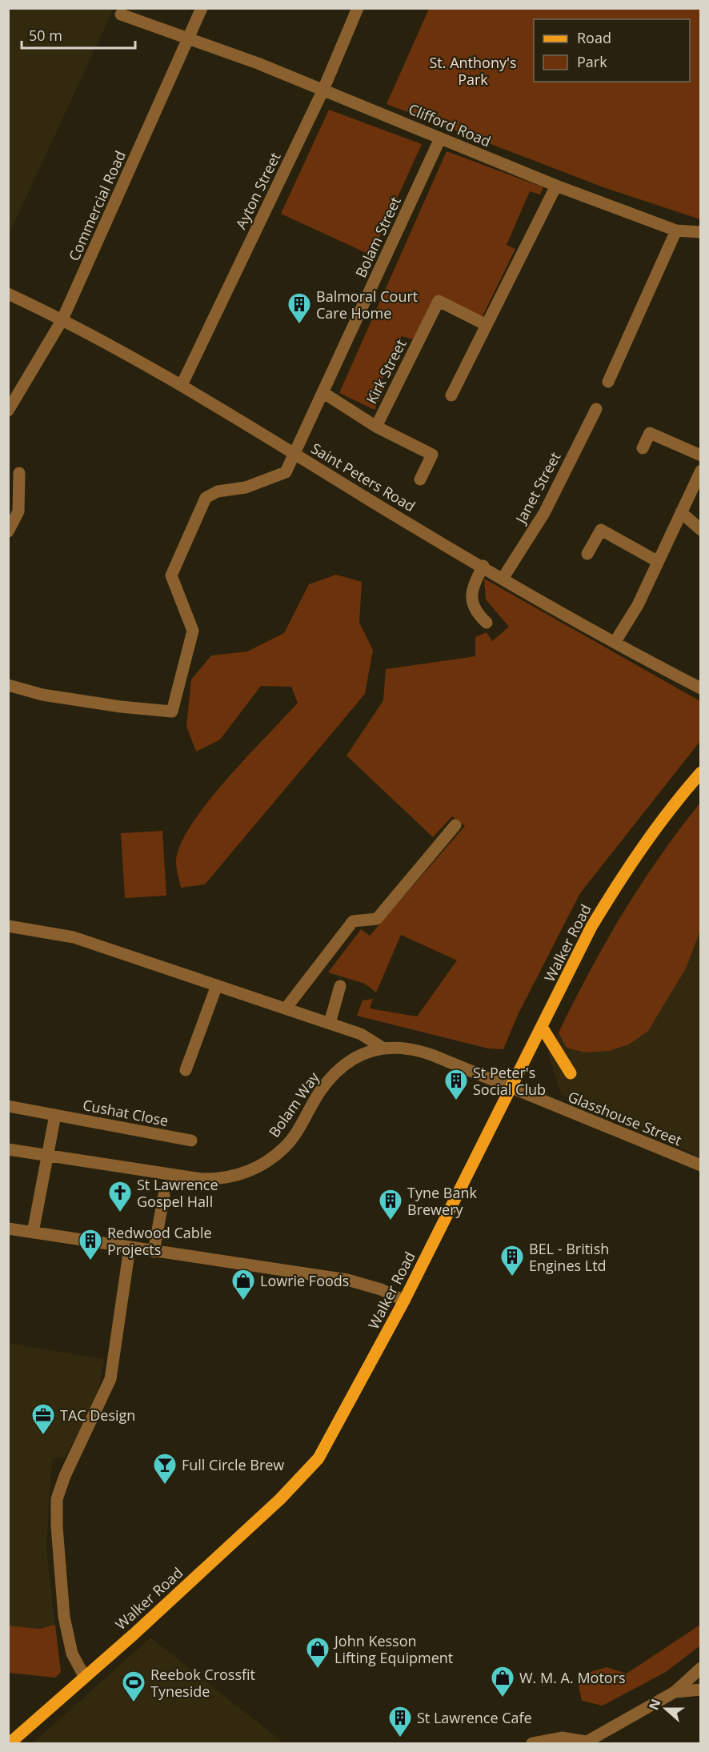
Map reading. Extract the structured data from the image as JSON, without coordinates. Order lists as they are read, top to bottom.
{
  "streets": {
    "main road": ["Walker Road"],
    "street": [
      "Clifford Road",
      "Ayton Street",
      "Commercial Road",
      "Bolam Street",
      "Kirk Street",
      "Saint Peters Road",
      "Janet Street",
      "Bolam Way",
      "Cushat Close",
      "Glasshouse Street"
    ]
  },
  "crossings": [
    ["Clifford Road", "Ayton Street"],
    ["Clifford Road", "Commercial Road"],
    ["Clifford Road", "Bolam Street"],
    ["Ayton Street", "Saint Peters Road"],
    ["Commercial Road", "Saint Peters Road"],
    ["Bolam Street", "Kirk Street"],
    ["Bolam Street", "Saint Peters Road"],
    ["Saint Peters Road", "Janet Street"],
    ["Walker Road", "Bolam Way"],
    ["Walker Road", "Glasshouse Street"],
    ["Bolam Way", "Glasshouse Street"]
  ],
  "parks": ["St. Anthony's Park"],
  "places": {
    "building": [
      "Balmoral Court Care Home",
      "St Peter's Social Club",
      "Tyne Bank Brewery",
      "Redwood Cable Projects",
      "BEL - British Engines Ltd",
      "St Lawrence Cafe"
    ],
    "church": ["St Lawrence Gospel Hall"],
    "shop": ["Lowrie Foods", "John Kesson Lifting Equipment", "W. M. A. Motors"],
    "office": ["TAC Design"],
    "bar": ["Full Circle Brew"],
    "sports": ["Reebok Crossfit Tyneside"]
  },
  "legend": ["Road", "Park"],
  "scale_bar": "50 m",
  "north": "left"
}
